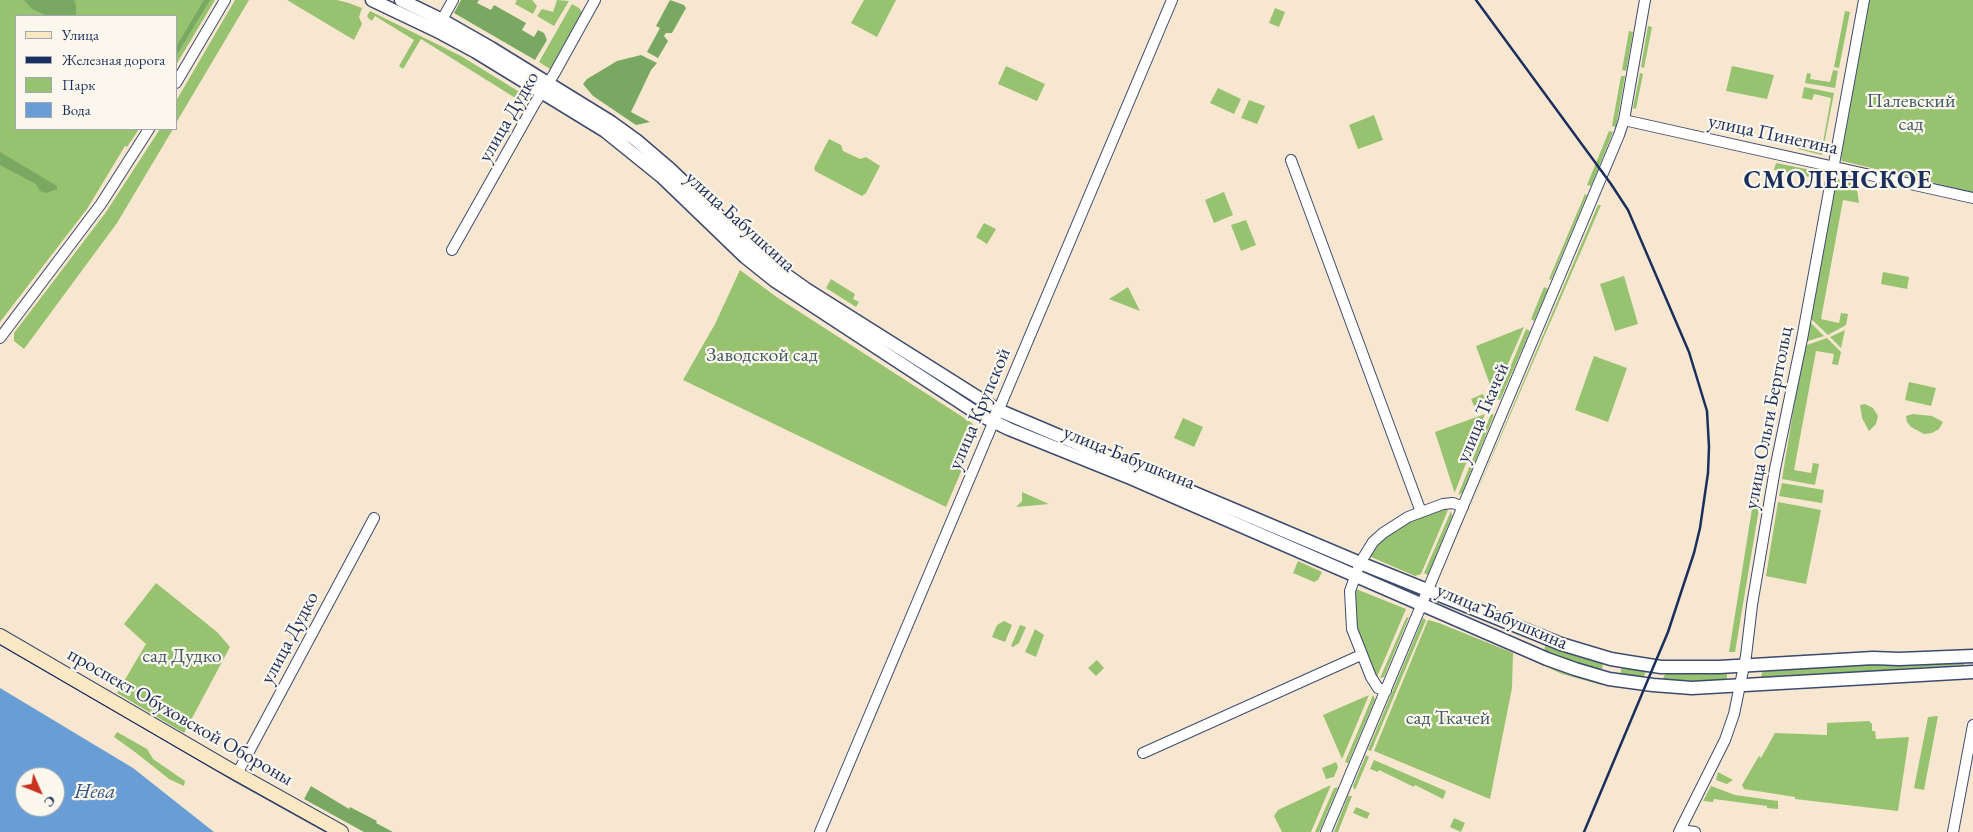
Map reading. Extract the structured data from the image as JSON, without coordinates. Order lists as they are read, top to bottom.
{
  "streets": {
    "main road": ["проспект Обуховской Обороны"],
    "street": [
      "улица Дудко",
      "улица Пинегина",
      "улица Бабушкина",
      "улица Крупской",
      "улица Ткачей",
      "улица Ольги Берггольц"
    ]
  },
  "crossings": [
    ["улица Дудко", "улица Бабушкина"],
    ["улица Дудко", "проспект Обуховской Обороны"],
    ["улица Пинегина", "улица Ткачей"],
    ["улица Пинегина", "улица Ольги Берггольц"],
    ["улица Бабушкина", "улица Крупской"],
    ["улица Бабушкина", "улица Ткачей"],
    ["улица Бабушкина", "улица Ольги Берггольц"]
  ],
  "districts": ["СМОЛЕНСКОЕ"],
  "water": ["Нева"],
  "parks": [
    "Палевский сад",
    "Заводской сад",
    "сад Дудко",
    "сад Ткачей"
  ],
  "legend": [
    "Улица",
    "Железная дорога",
    "Парк",
    "Вода"
  ],
  "north": "bottom right"
}
